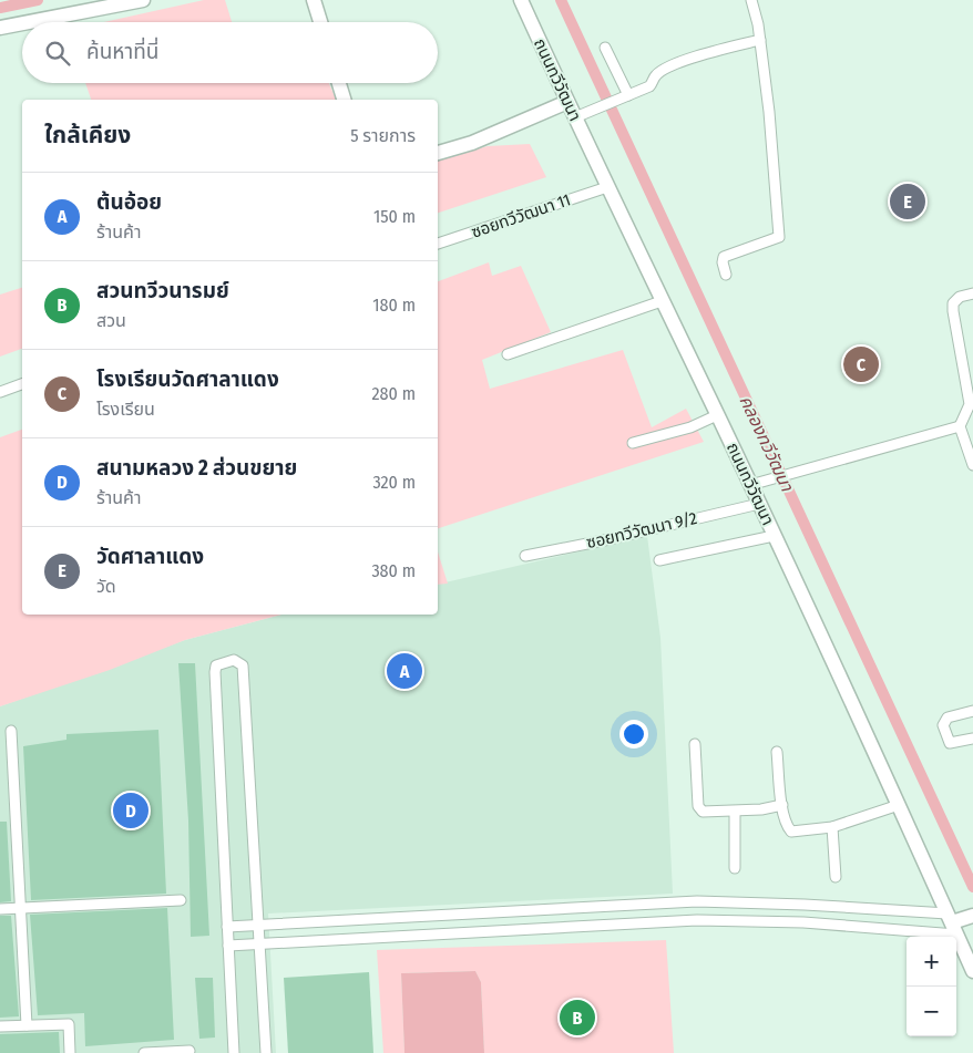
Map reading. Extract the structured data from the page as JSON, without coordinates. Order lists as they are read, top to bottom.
{
  "streets": {
    "main road": ["ถนนทวีวัฒนา"],
    "street": ["ซอยทวีวัฒนา 11", "ซอยทวีวัฒนา 9/2"]
  },
  "crossings": [
    ["ถนนทวีวัฒนา", "ซอยทวีวัฒนา 11"],
    ["ถนนทวีวัฒนา", "ซอยทวีวัฒนา 9/2"]
  ],
  "water": ["คลองทวีวัฒนา"],
  "page": {
    "search": "ค้นหาที่นี่",
    "heading": ["ใกล้เคียง", "5 รายการ"],
    "list": [
      {
        "mark": "A",
        "name": "ต้นอ้อย",
        "note": "ร้านค้า",
        "value": "150 m"
      },
      {
        "mark": "B",
        "name": "สวนทวีวนารมย์",
        "note": "สวน",
        "value": "180 m"
      },
      {
        "mark": "C",
        "name": "โรงเรียนวัดศาลาแดง",
        "note": "โรงเรียน",
        "value": "280 m"
      },
      {
        "mark": "D",
        "name": "สนามหลวง 2 ส่วนขยาย",
        "note": "ร้านค้า",
        "value": "320 m"
      },
      {
        "mark": "E",
        "name": "วัดศาลาแดง",
        "note": "วัด",
        "value": "380 m"
      }
    ],
    "pins": [
      "E",
      "C",
      "A",
      "D",
      "B"
    ],
    "map_buttons": ["+", "−"]
  }
}
